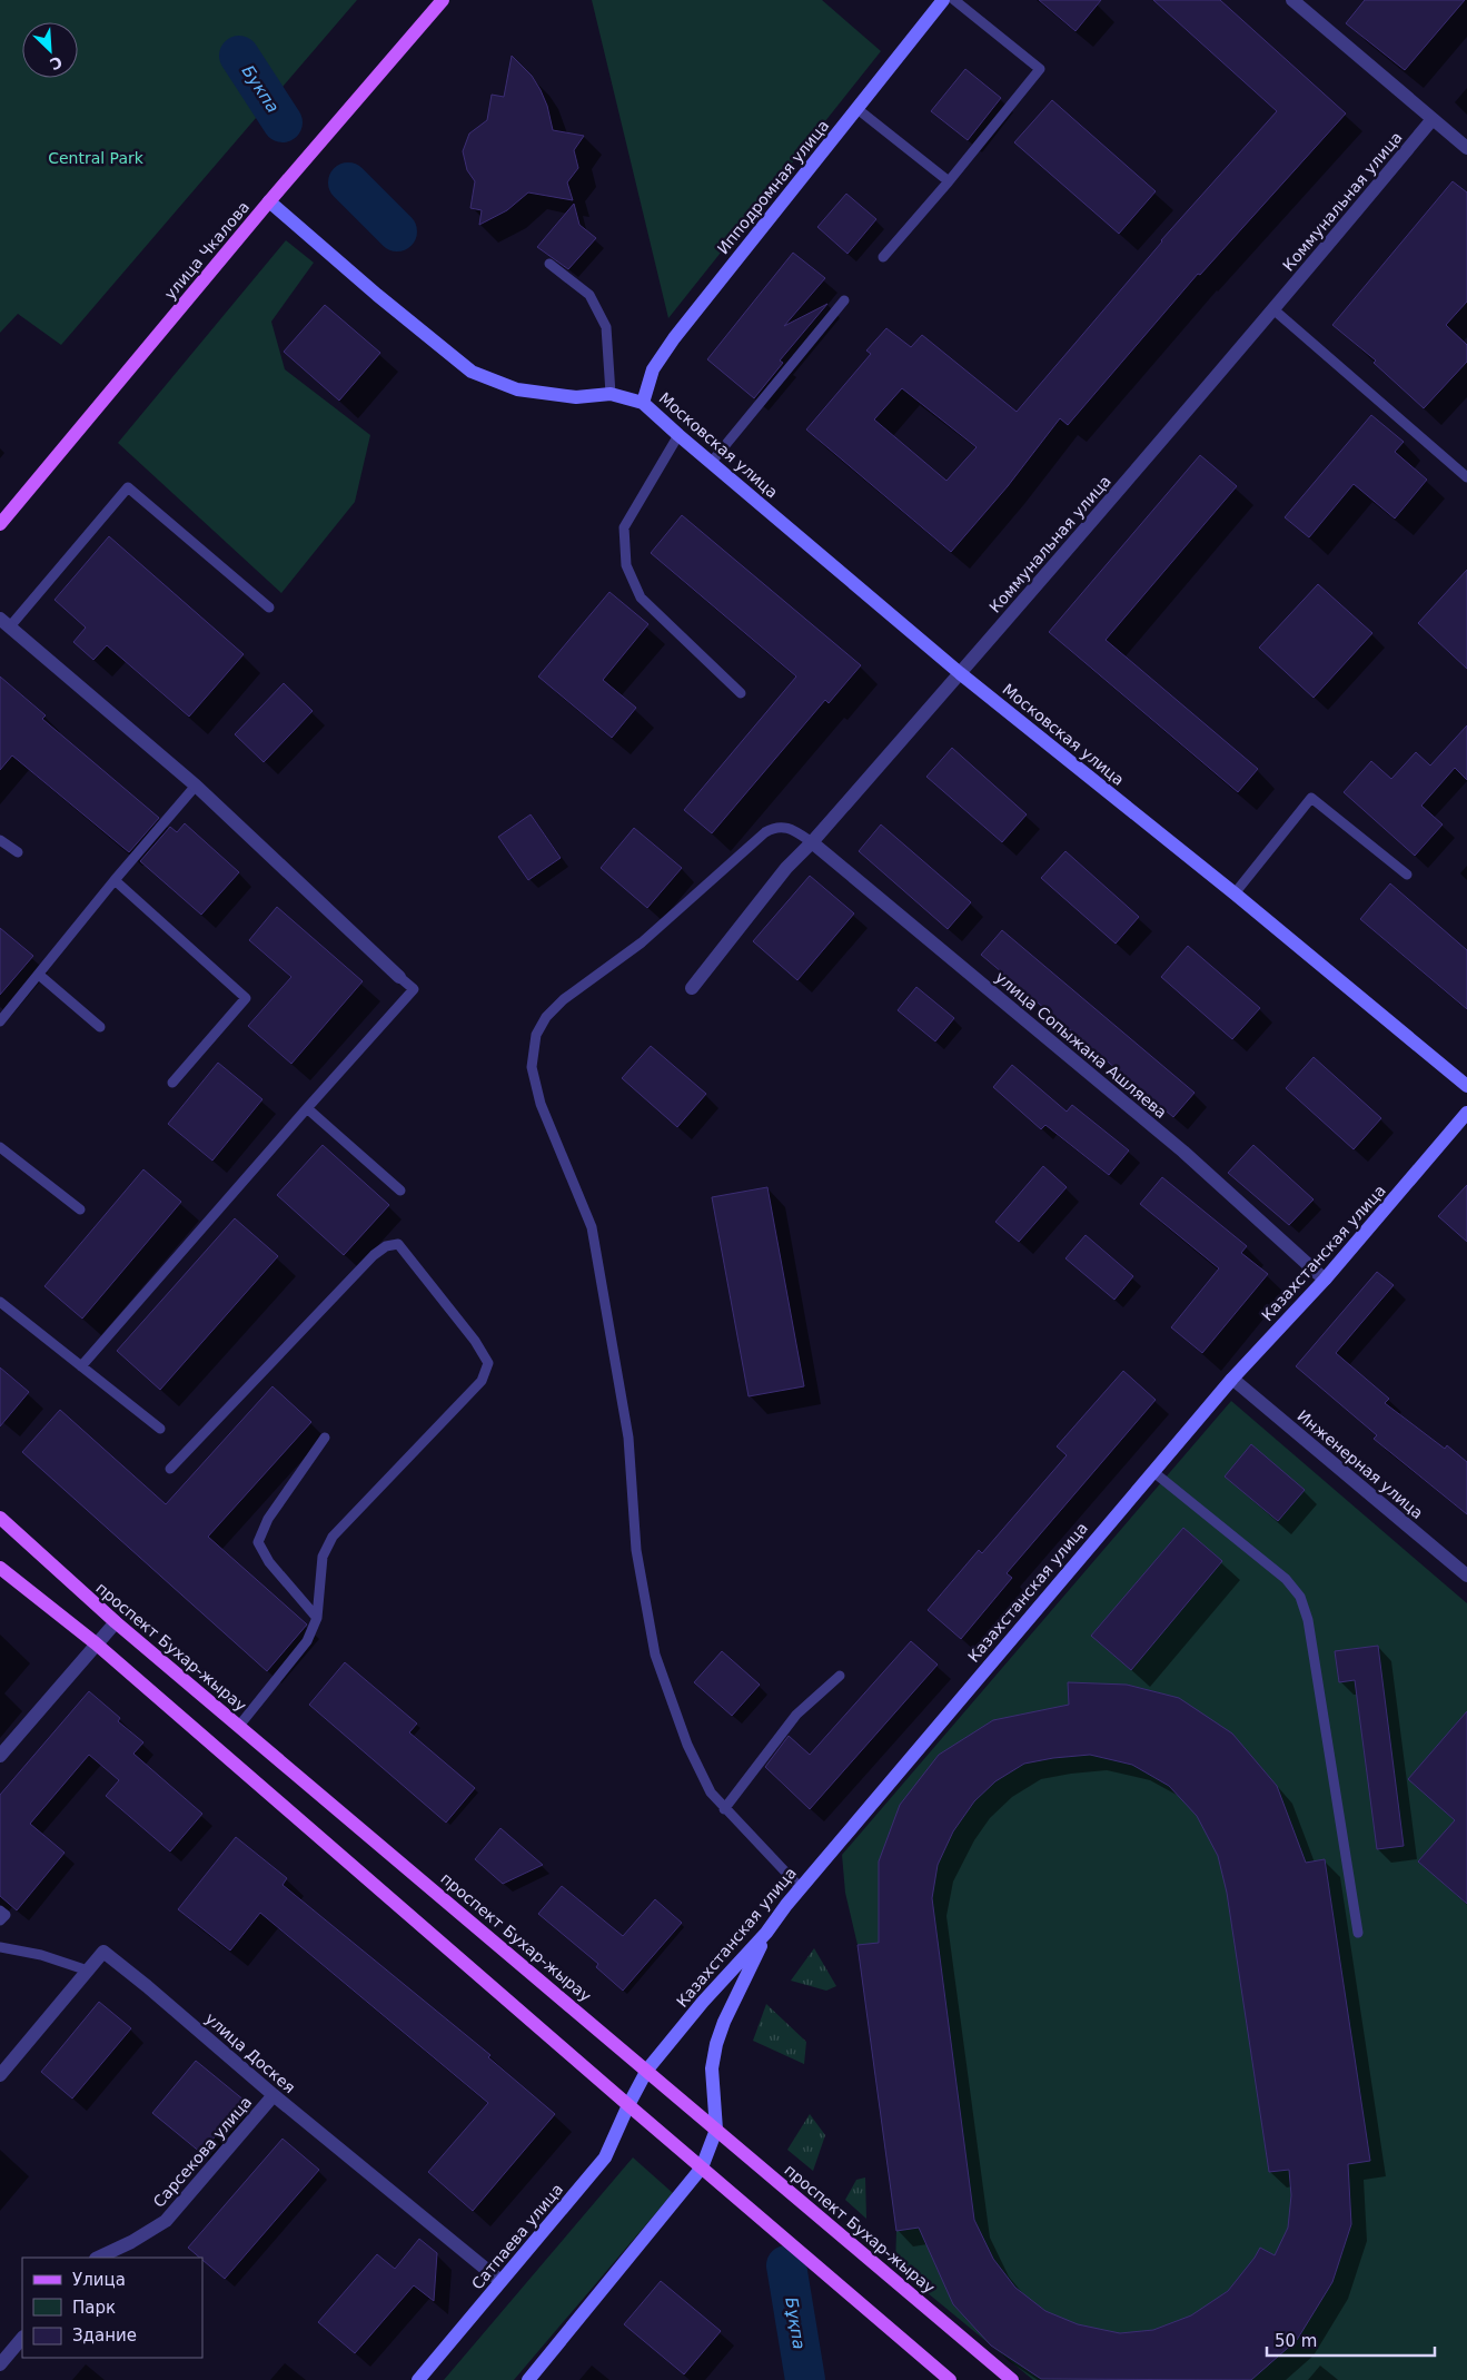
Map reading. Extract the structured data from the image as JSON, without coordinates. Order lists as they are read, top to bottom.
{
  "streets": {
    "main road": [
      "Ипподромная улица",
      "улица Чкалова",
      "Московская улица",
      "Казахстанская улица",
      "проспект Бухар-жырау",
      "Сатпаева улица"
    ],
    "street": [
      "Коммунальная улица",
      "улица Сопыжана Ашляева",
      "Инженерная улица",
      "улица Доскея",
      "Сарсекова улица"
    ]
  },
  "crossings": [
    ["Ипподромная улица", "Московская улица"],
    ["Коммунальная улица", "Московская улица"],
    ["Коммунальная улица", "улица Сопыжана Ашляева"],
    ["улица Сопыжана Ашляева", "Казахстанская улица"],
    ["Казахстанская улица", "Инженерная улица"],
    ["Казахстанская улица", "проспект Бухар-жырау"],
    ["Казахстанская улица", "Сатпаева улица"],
    ["улица Доскея", "Сарсекова улица"],
    ["улица Доскея", "Сатпаева улица"]
  ],
  "water": ["Букпа", "Бұқпа"],
  "parks": ["Central Park"],
  "legend": ["Улица", "Парк", "Здание"],
  "scale_bar": "50 m",
  "north": "bottom right"
}
